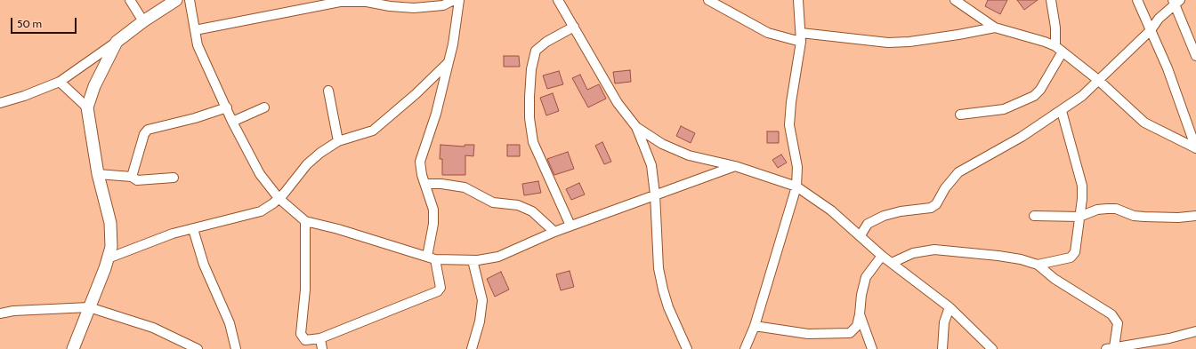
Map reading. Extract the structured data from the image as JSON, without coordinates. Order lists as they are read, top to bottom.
{
  "scale_bar": "50 m"
}
